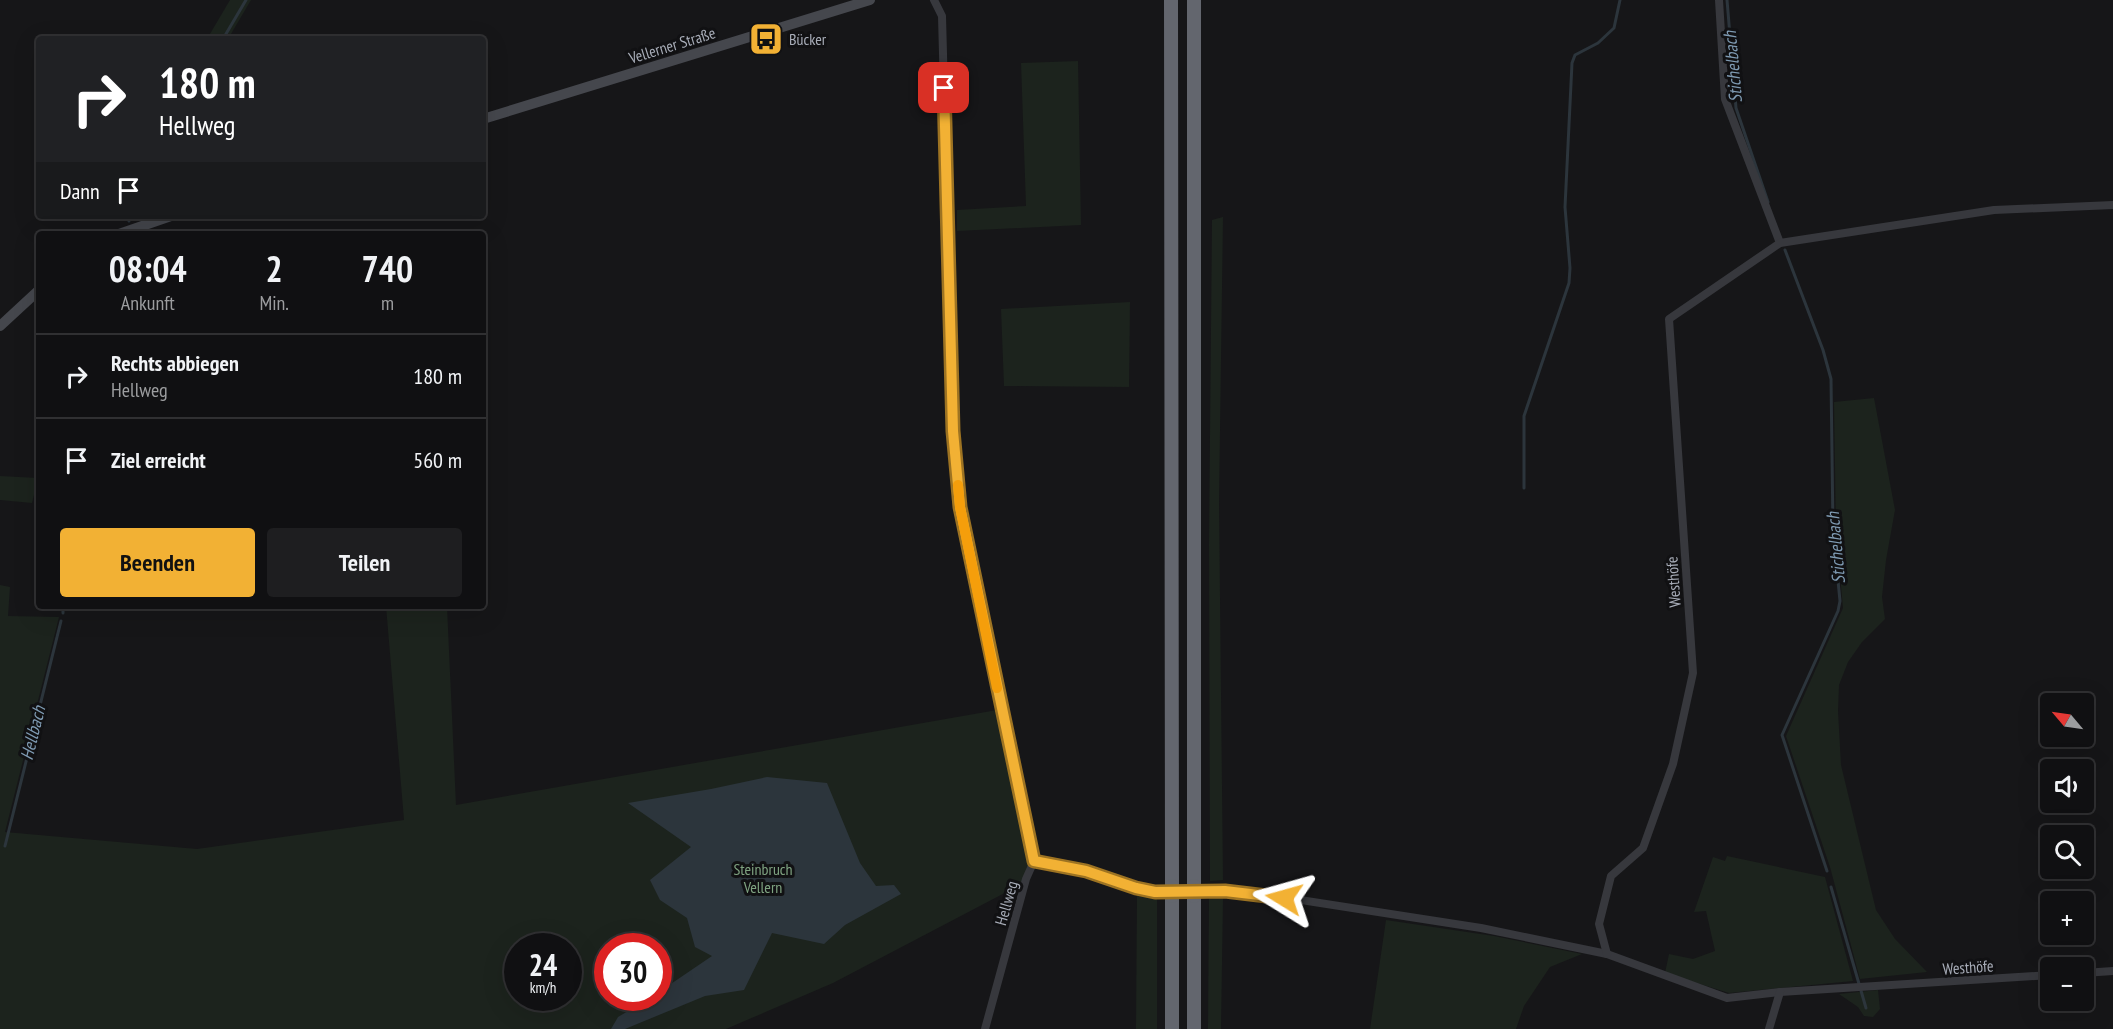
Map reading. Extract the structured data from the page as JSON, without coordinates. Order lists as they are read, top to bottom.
{
  "streets": {
    "main road": ["Vellerner Straße"],
    "street": ["Westhöfe", "Hellweg"]
  },
  "crossings": [
    ["Westhöfe", "Hellweg"]
  ],
  "water": ["Stichelbach", "Hellbach"],
  "parks": ["Steinbruch Vellern"],
  "places": {
    "bus stop": ["Bücker"]
  },
  "north": "top left",
  "page": {
    "turn": ["180 m", "Hellweg"],
    "then": "Dann",
    "eta": [
      "08:04",
      "Ankunft",
      "2",
      "Min.",
      "740",
      "m"
    ],
    "list": [
      {
        "name": "Rechts abbiegen",
        "note": "Hellweg",
        "value": "180 m"
      },
      {
        "name": "Ziel erreicht",
        "value": "560 m"
      }
    ],
    "buttons": ["Beenden", "Teilen"],
    "map_buttons": ["+", "−"],
    "speed": "24 km/h",
    "limit": "30"
  }
}
